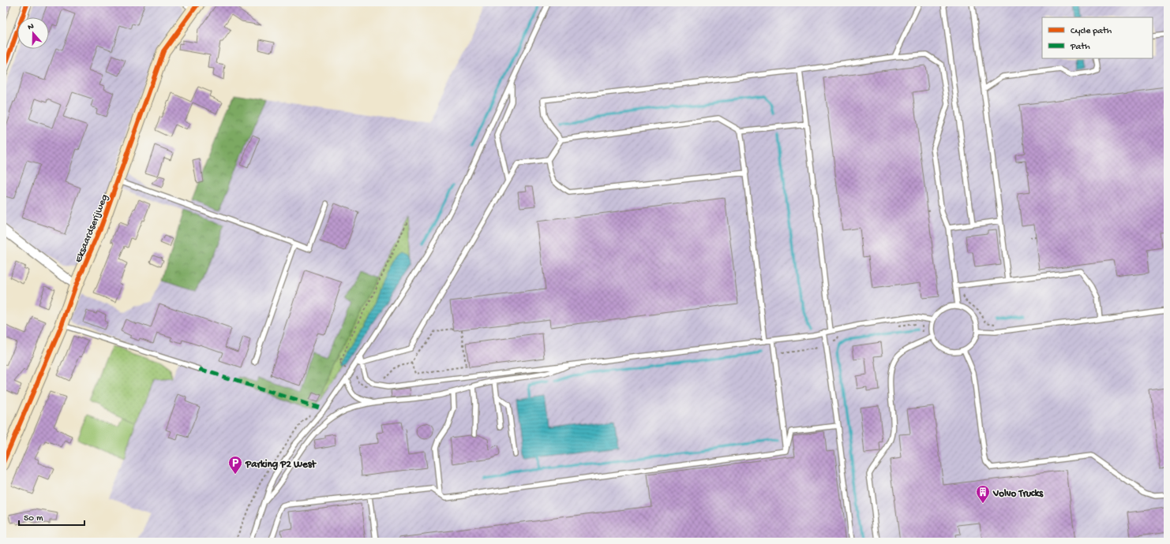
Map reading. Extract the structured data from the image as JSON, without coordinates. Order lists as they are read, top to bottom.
{
  "streets": {
    "street": ["Eksaardserijweg"]
  },
  "places": {
    "parking": ["Parking P2 West"],
    "building": ["Volvo Trucks"]
  },
  "legend": ["Cycle path", "Path"],
  "scale_bar": "50 m",
  "north": "top"
}
